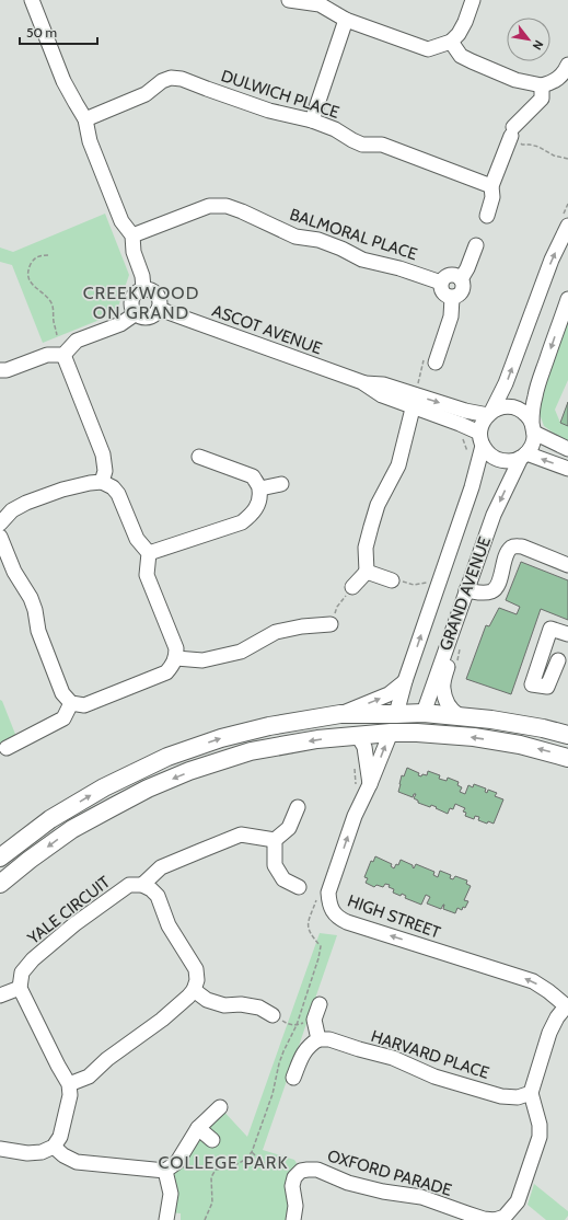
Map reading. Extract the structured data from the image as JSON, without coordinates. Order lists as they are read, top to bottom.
{
  "streets": {
    "main road": ["GRAND AVENUE"],
    "street": [
      "DULWICH PLACE",
      "BALMORAL PLACE",
      "ASCOT AVENUE",
      "YALE CIRCUIT",
      "HIGH STREET",
      "HARVARD PLACE",
      "OXFORD PARADE"
    ]
  },
  "crossings": [
    ["ASCOT AVENUE", "GRAND AVENUE"],
    ["GRAND AVENUE", "HIGH STREET"],
    ["HARVARD PLACE", "OXFORD PARADE"]
  ],
  "districts": ["CREEKWOOD ON GRAND", "COLLEGE PARK"],
  "scale_bar": "50 m",
  "north": "bottom right"
}
